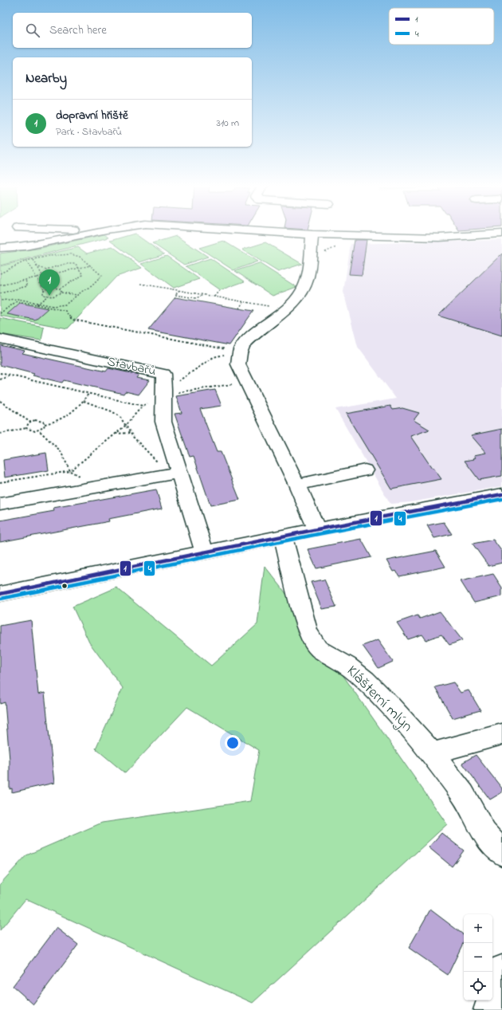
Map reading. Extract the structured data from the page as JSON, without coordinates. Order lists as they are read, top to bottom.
{
  "streets": {
    "street": ["Stavbařů", "Klášterní mlýn"]
  },
  "lines": ["transit line 1", "transit line 4"],
  "legend": ["1", "4"],
  "page": {
    "search": "Search here",
    "heading": "Nearby",
    "list": [
      {
        "mark": "1",
        "name": "dopravní hřiště",
        "note": "Park · Stavbařů",
        "value": "310 m"
      }
    ],
    "pins": "1",
    "map_buttons": ["+", "−"]
  }
}
